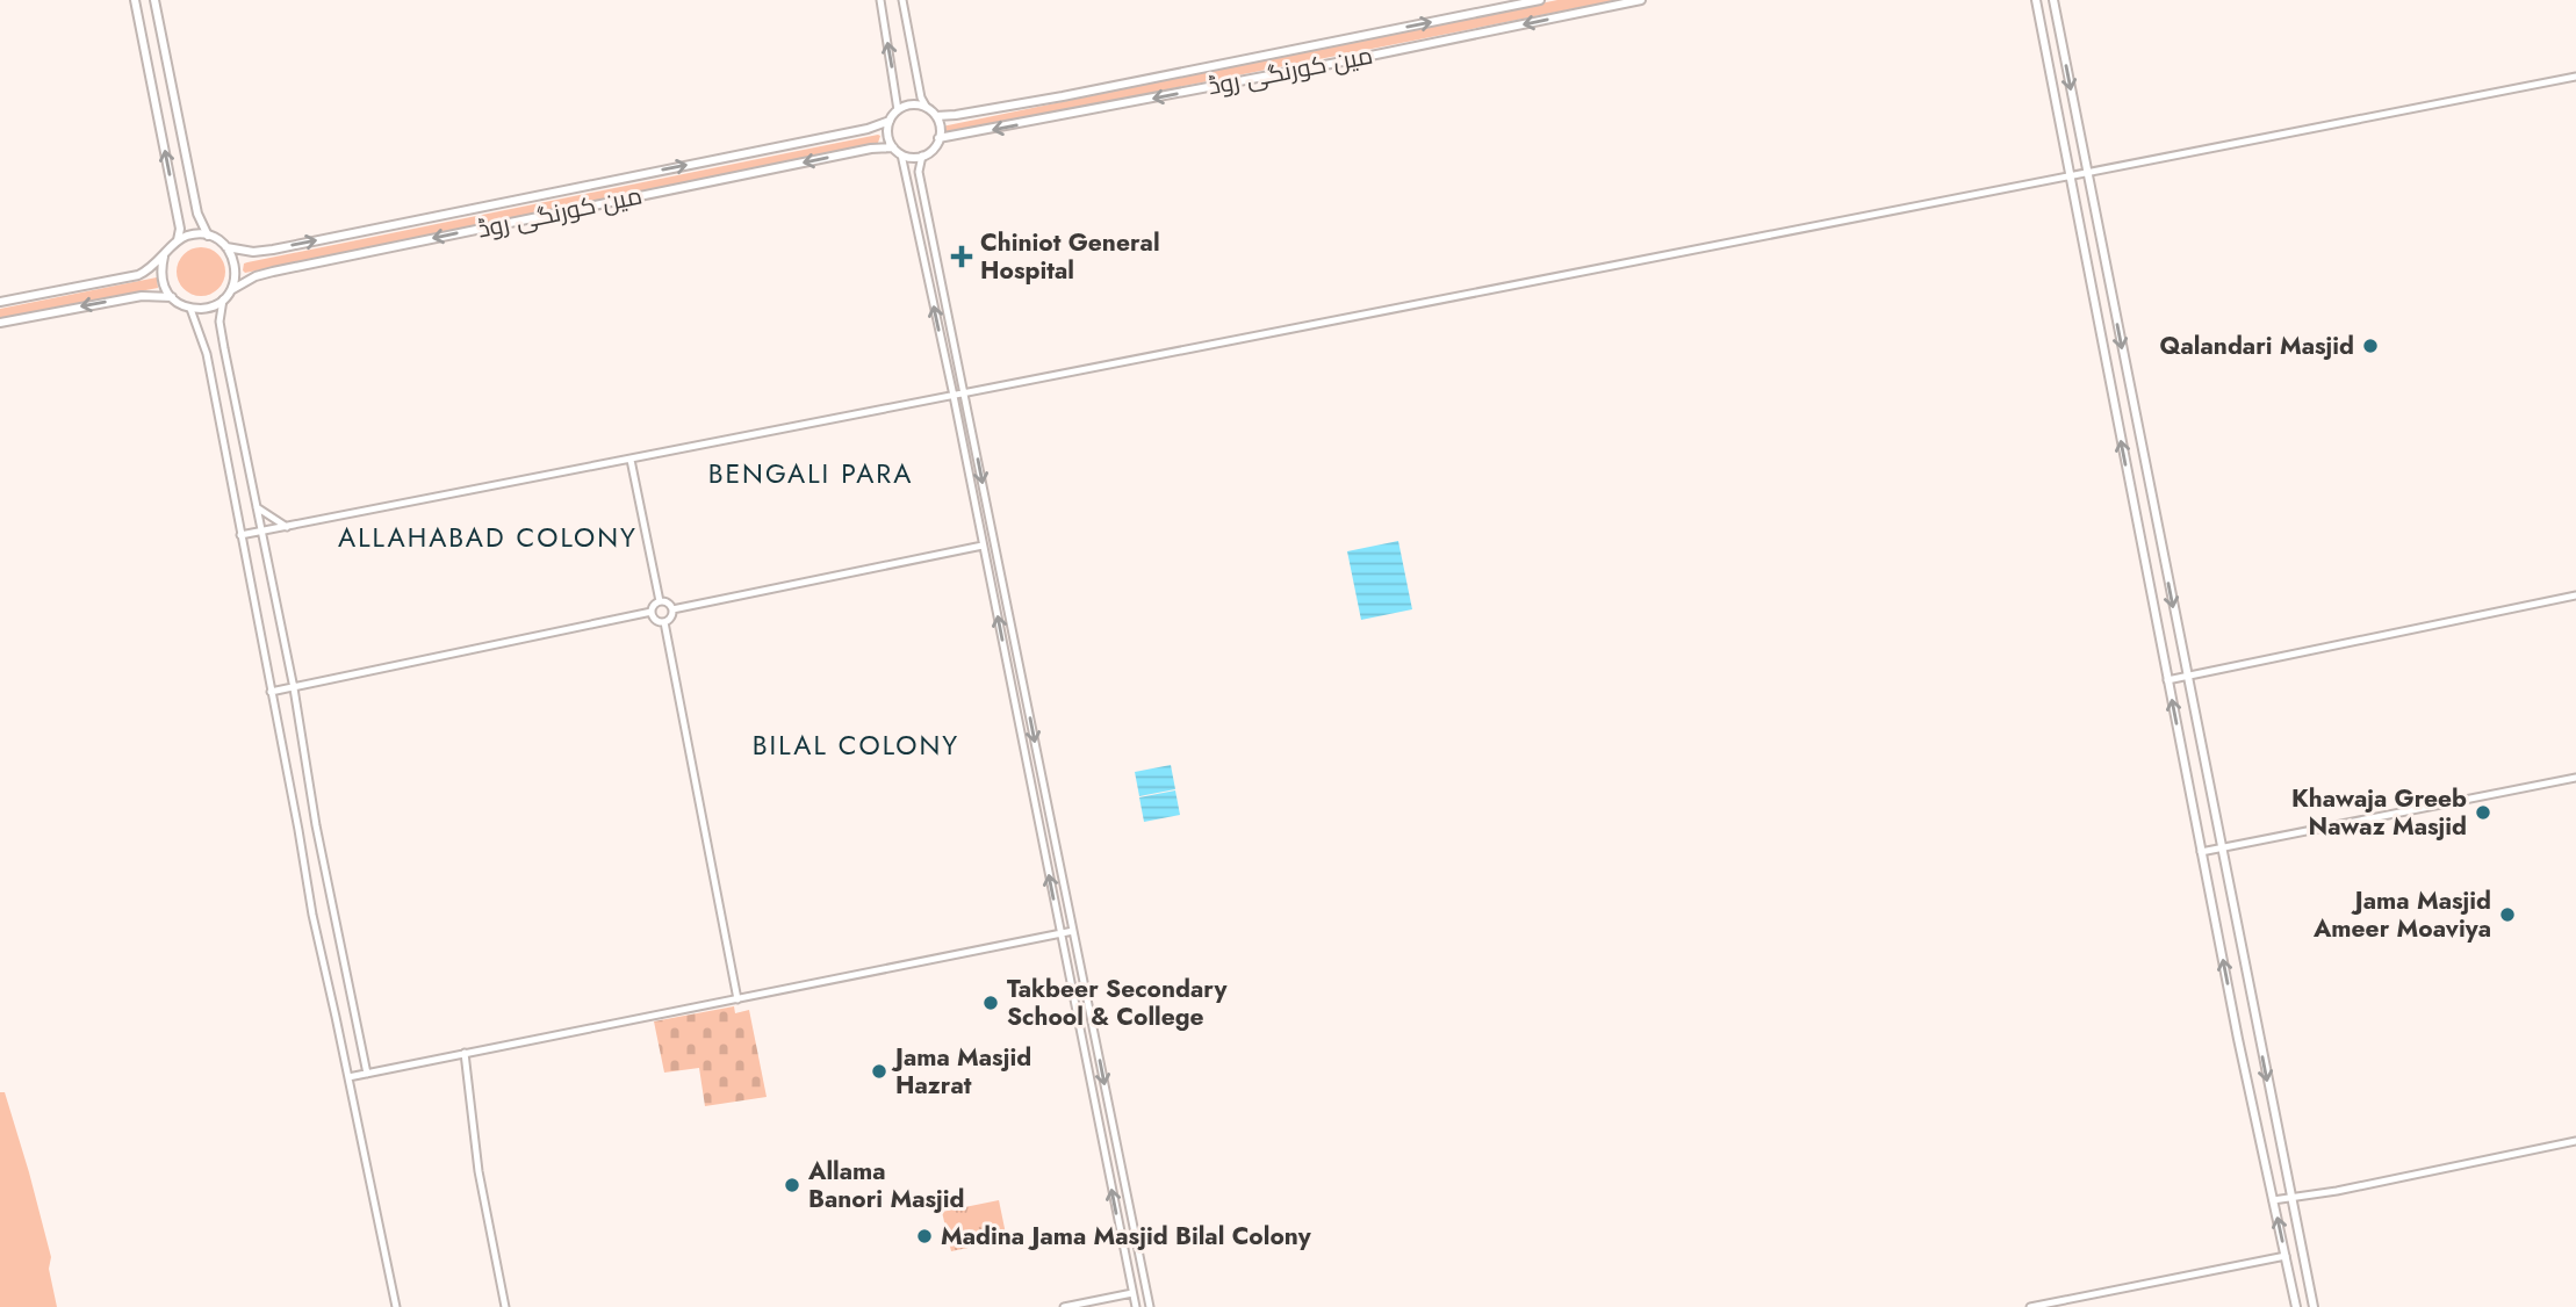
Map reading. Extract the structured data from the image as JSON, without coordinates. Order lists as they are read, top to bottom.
{
  "streets": {
    "main road": ["مین کورنگی روڈ"]
  },
  "districts": ["BENGALI PARA", "ALLAHABAD COLONY", "BILAL COLONY"],
  "places": {
    "health": ["Chiniot General Hospital"],
    "other": [
      "Qalandari Masjid",
      "Khawaja Greeb Nawaz Masjid",
      "Jama Masjid Ameer Moaviya",
      "Takbeer Secondary School & College",
      "Jama Masjid Hazrat",
      "Allama Banori Masjid",
      "Madina Jama Masjid Bilal Colony"
    ]
  }
}
